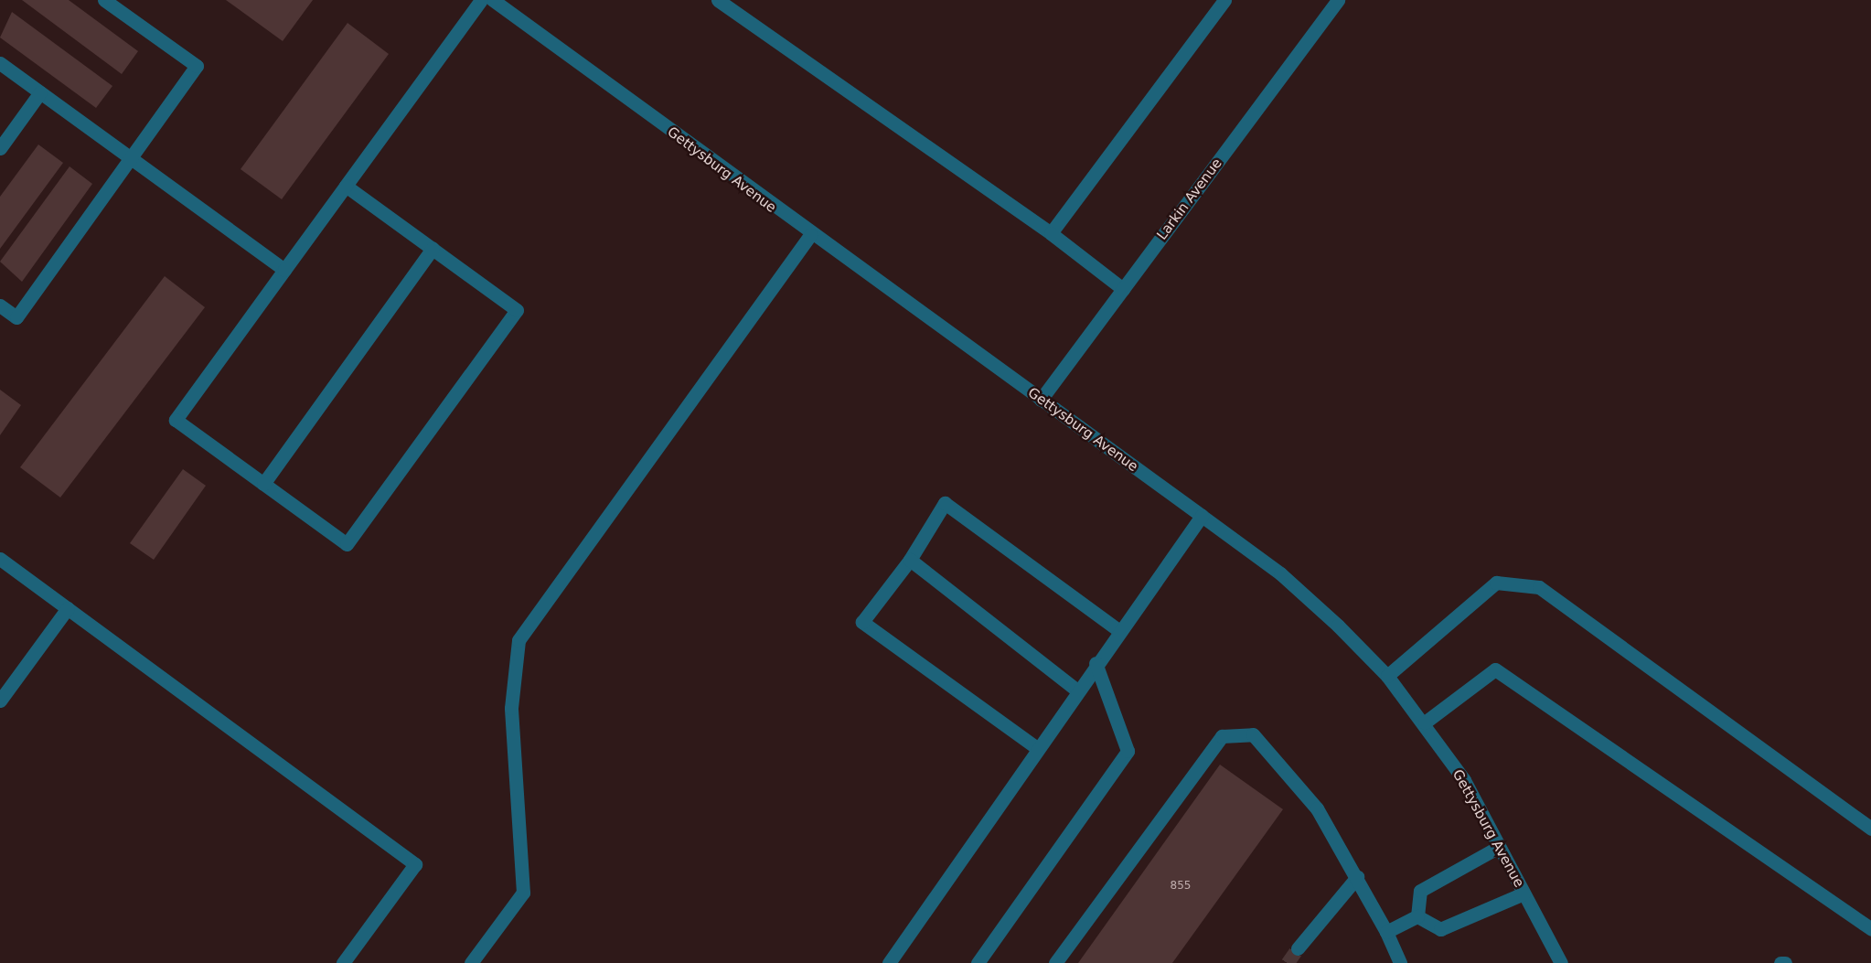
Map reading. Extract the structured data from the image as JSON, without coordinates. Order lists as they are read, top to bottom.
{
  "streets": {
    "street": ["Gettysburg Avenue", "Larkin Avenue"]
  },
  "crossings": [
    ["Gettysburg Avenue", "Larkin Avenue"]
  ],
  "house_numbers": ["855"]
}
